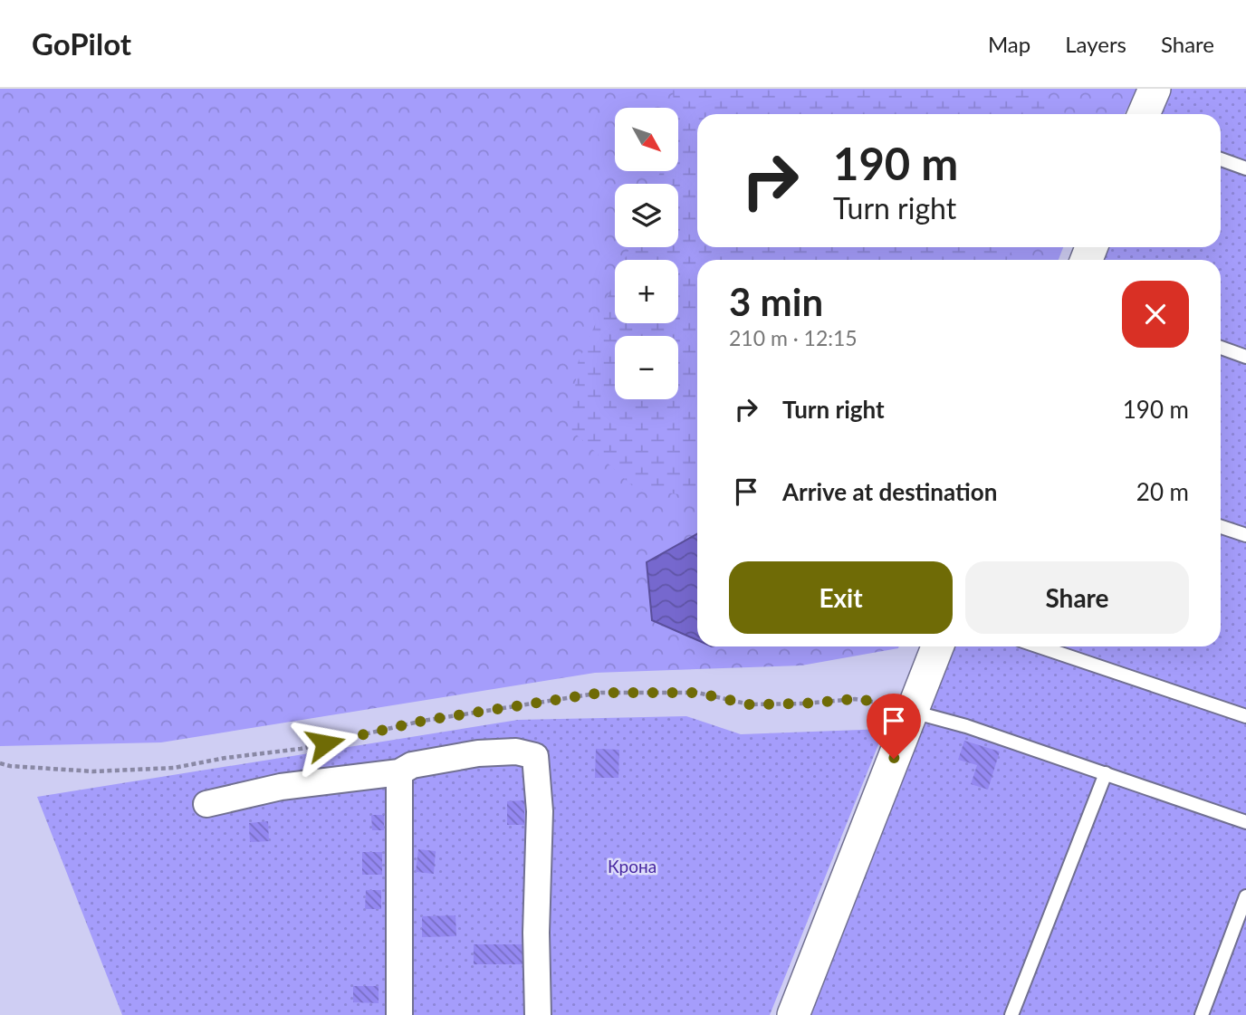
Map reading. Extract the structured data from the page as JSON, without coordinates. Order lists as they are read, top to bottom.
{
  "parks": ["Крона"],
  "north": "bottom right",
  "page": {
    "header": "GoPilot",
    "nav": ["Map", "Layers", "Share"],
    "map_buttons": ["+", "−"],
    "turn": ["190 m", "Turn right"],
    "heading": ["3 min", "210 m · 12:15"],
    "list": [
      {
        "name": "Turn right",
        "value": "190 m"
      },
      {
        "name": "Arrive at destination",
        "value": "20 m"
      }
    ],
    "buttons": ["Exit", "Share"]
  }
}
